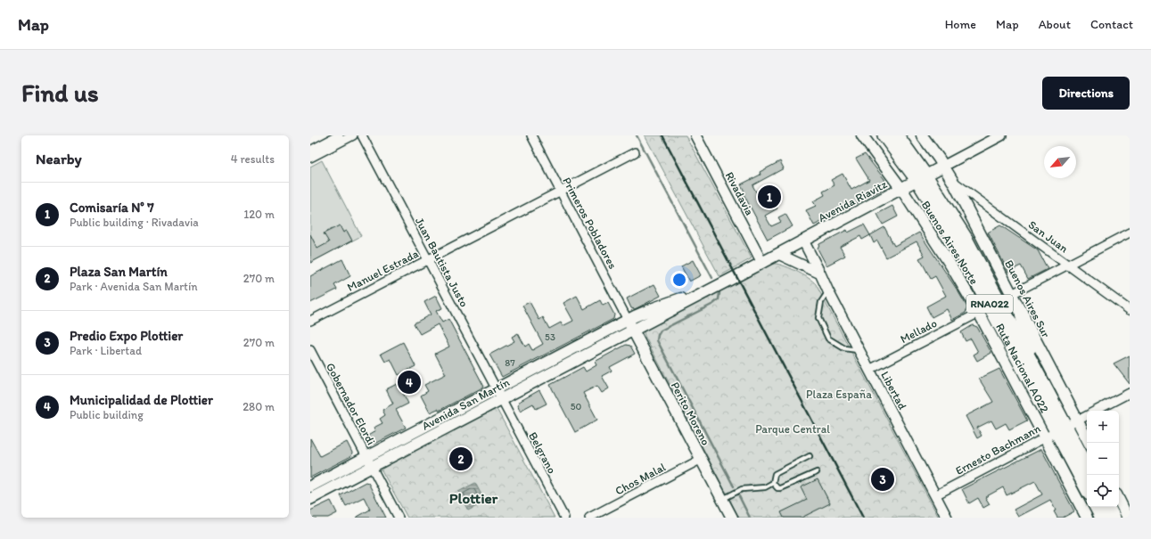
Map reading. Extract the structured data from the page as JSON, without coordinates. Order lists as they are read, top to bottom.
{
  "streets": {
    "highway": ["RNA022", "Ruta Nacional A022"],
    "main road": [
      "Avenida Riavitz",
      "Buenos Aires Norte",
      "Buenos Aires Sur",
      "Avenida San Martín",
      "Perito Moreno"
    ],
    "street": [
      "Rivadavia",
      "Primeros Pobladores",
      "San Juan",
      "Juan Bautista Justo",
      "Manuel Estrada",
      "Mellado",
      "Libertad",
      "Gobernador Elordi",
      "Ernesto Bachmann",
      "Belgrano",
      "Chos Malal"
    ]
  },
  "crossings": [
    ["Rivadavia", "Avenida Riavitz"],
    ["Avenida Riavitz", "Primeros Pobladores"],
    ["Avenida Riavitz", "Buenos Aires Norte"],
    ["Avenida Riavitz", "Buenos Aires Sur"],
    ["Avenida Riavitz", "Ruta Nacional A022"],
    ["Avenida Riavitz", "Libertad"],
    ["Avenida Riavitz", "Avenida San Martín"],
    ["Avenida Riavitz", "Perito Moreno"],
    ["Primeros Pobladores", "Manuel Estrada"],
    ["Primeros Pobladores", "Avenida San Martín"],
    ["Primeros Pobladores", "Perito Moreno"],
    ["San Juan", "Buenos Aires Sur"],
    ["Buenos Aires Norte", "Mellado"],
    ["Buenos Aires Norte", "Ernesto Bachmann"],
    ["Juan Bautista Justo", "Manuel Estrada"],
    ["Juan Bautista Justo", "Avenida San Martín"],
    ["Juan Bautista Justo", "Belgrano"],
    ["Buenos Aires Sur", "Ruta Nacional A022"],
    ["Buenos Aires Sur", "Ernesto Bachmann"],
    ["Mellado", "Libertad"],
    ["Ruta Nacional A022", "Ernesto Bachmann"],
    ["Libertad", "Ernesto Bachmann"],
    ["Gobernador Elordi", "Avenida San Martín"],
    ["Avenida San Martín", "Perito Moreno"],
    ["Avenida San Martín", "Belgrano"],
    ["Perito Moreno", "Chos Malal"]
  ],
  "districts": ["Plottier"],
  "parks": ["Plaza España", "Parque Central"],
  "house_numbers": ["53", "87", "50"],
  "north": "bottom left",
  "page": {
    "header": "Map",
    "nav": [
      "Home",
      "Map",
      "About",
      "Contact"
    ],
    "buttons": "Directions",
    "title": "Find us",
    "heading": ["Nearby", "4 results"],
    "list": [
      {
        "mark": "1",
        "name": "Comisaría N° 7",
        "note": "Public building · Rivadavia",
        "value": "120 m"
      },
      {
        "mark": "2",
        "name": "Plaza San Martín",
        "note": "Park · Avenida San Martín",
        "value": "270 m"
      },
      {
        "mark": "3",
        "name": "Predio Expo Plottier",
        "note": "Park · Libertad",
        "value": "270 m"
      },
      {
        "mark": "4",
        "name": "Municipalidad de Plottier",
        "note": "Public building",
        "value": "280 m"
      }
    ],
    "pins": [
      "1",
      "4",
      "2",
      "3"
    ],
    "map_buttons": ["+", "−"]
  }
}
